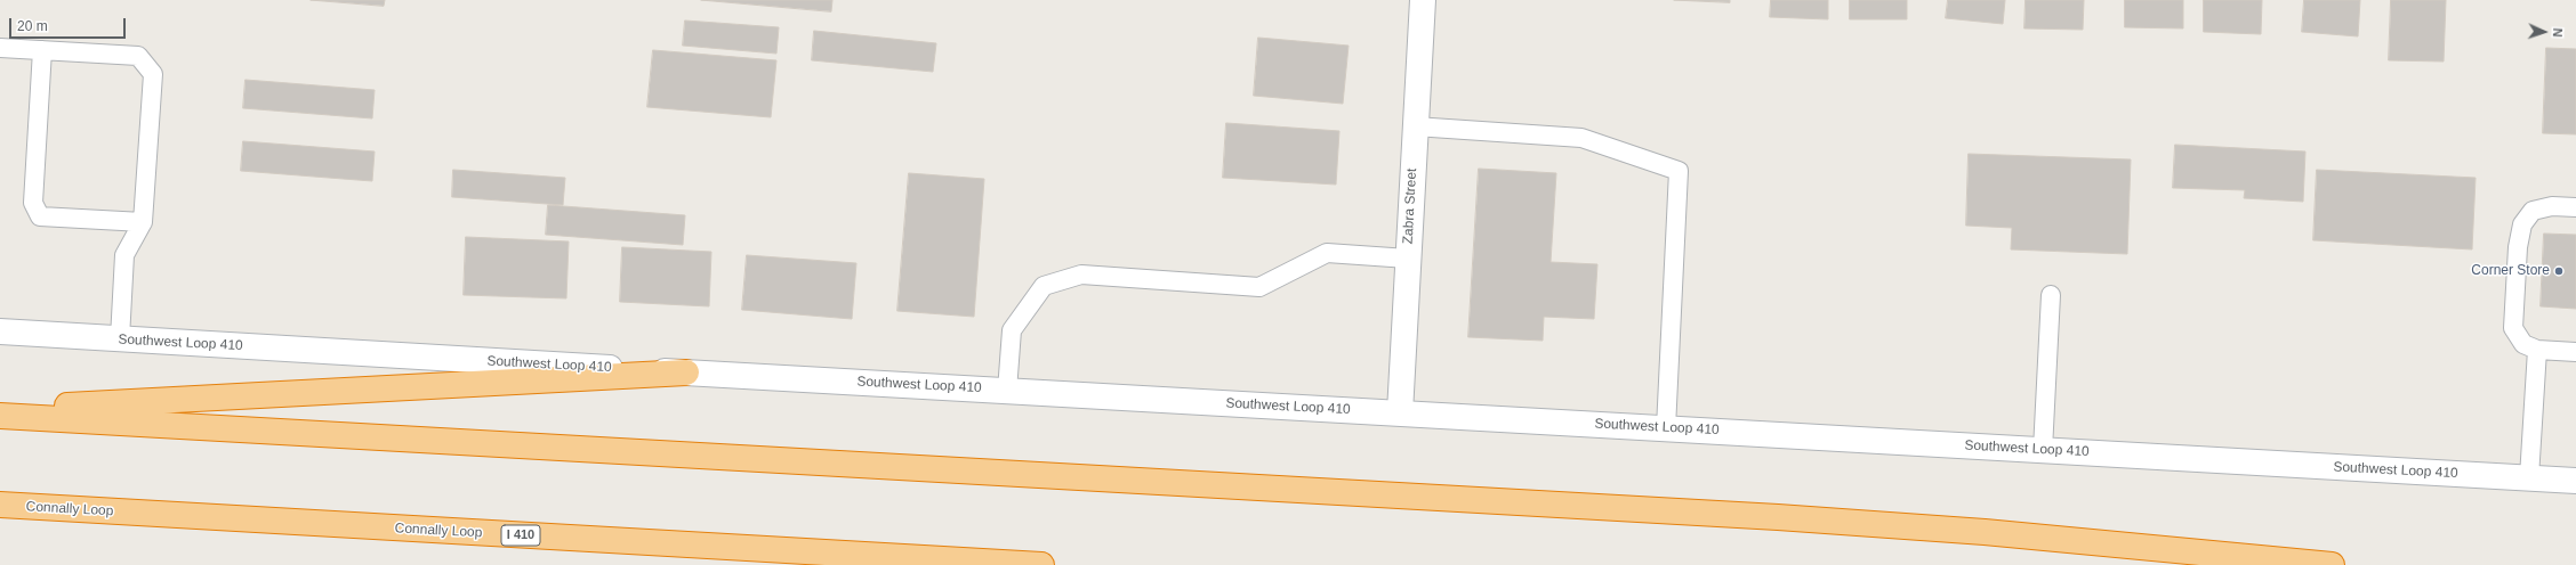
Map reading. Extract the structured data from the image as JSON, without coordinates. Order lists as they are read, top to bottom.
{
  "streets": {
    "highway": ["Connally Loop", "I 410"],
    "main road": ["Zabra Street", "Southwest Loop 410"]
  },
  "crossings": [
    ["Zabra Street", "Southwest Loop 410"]
  ],
  "places": ["Corner Store"],
  "scale_bar": "20 m",
  "north": "right"
}
